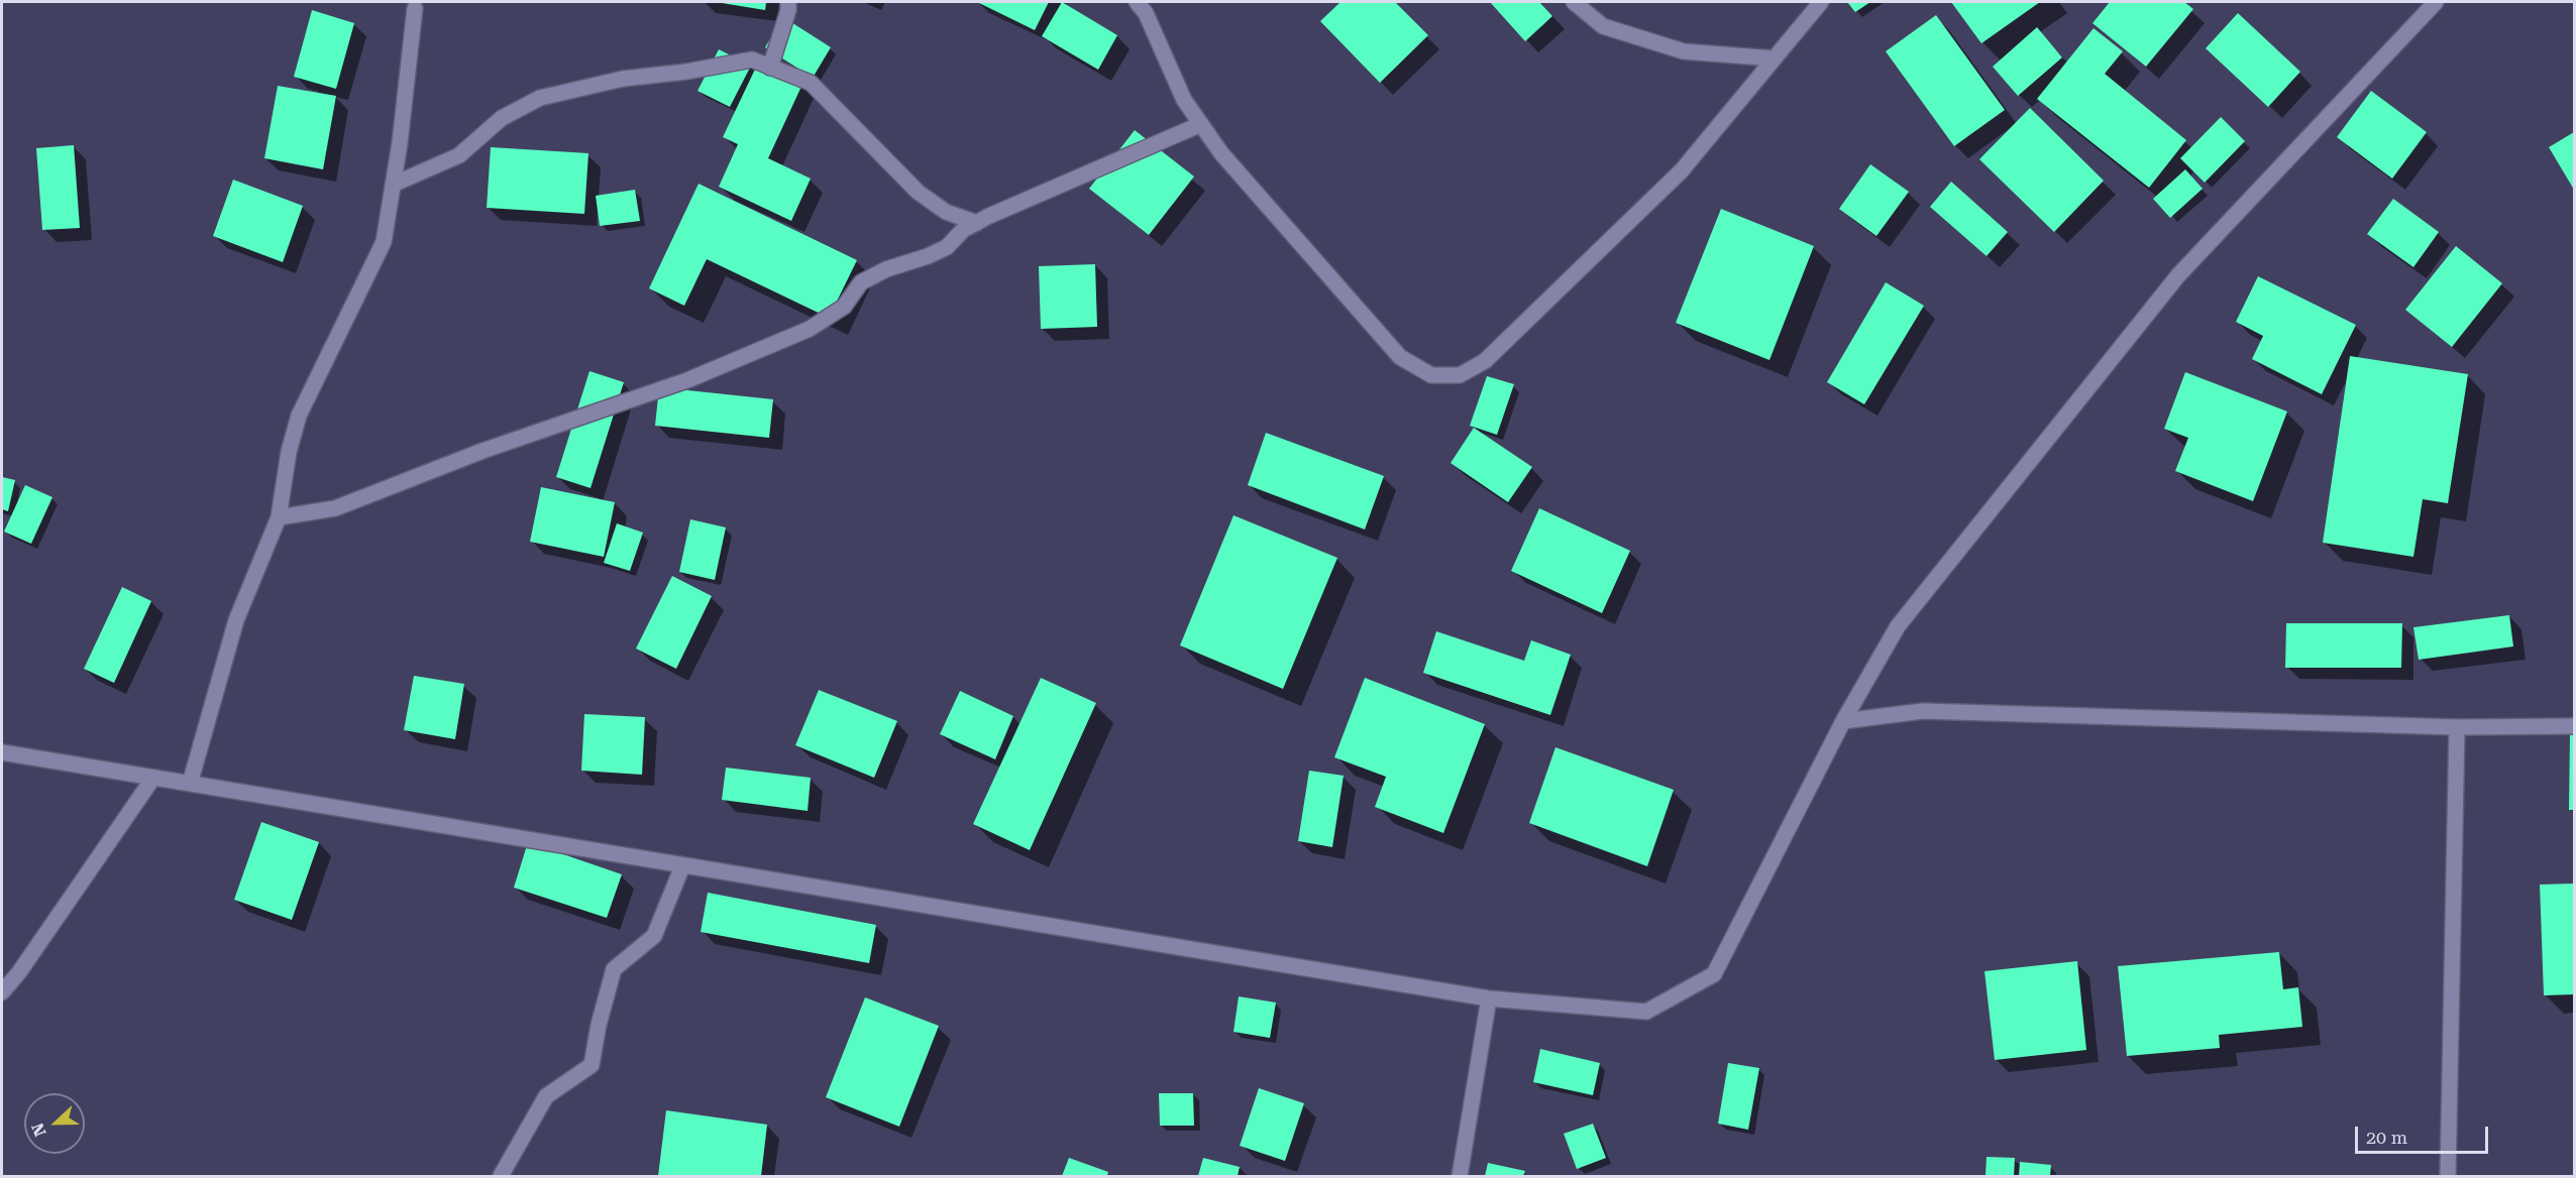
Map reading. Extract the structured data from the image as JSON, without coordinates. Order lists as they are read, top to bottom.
{
  "scale_bar": "20 m",
  "north": "left"
}
